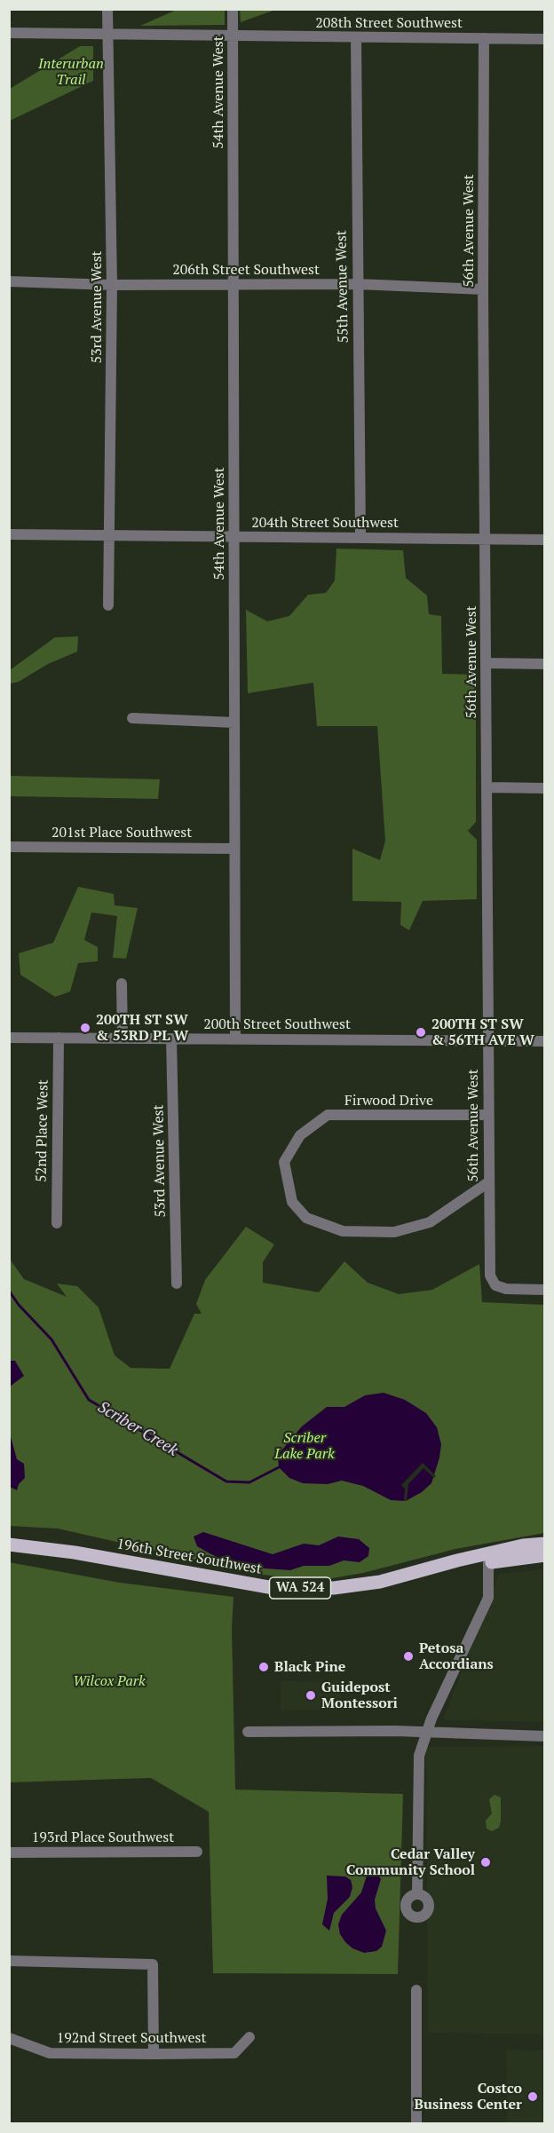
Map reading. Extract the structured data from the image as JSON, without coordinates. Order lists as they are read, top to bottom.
{
  "streets": {
    "main road": ["196th Street Southwest", "WA 524"],
    "street": [
      "208th Street Southwest",
      "54th Avenue West",
      "56th Avenue West",
      "206th Street Southwest",
      "55th Avenue West",
      "53rd Avenue West",
      "204th Street Southwest",
      "201st Place Southwest",
      "200th Street Southwest",
      "Firwood Drive",
      "52nd Place West",
      "193rd Place Southwest",
      "192nd Street Southwest"
    ]
  },
  "crossings": [
    ["208th Street Southwest", "54th Avenue West"],
    ["208th Street Southwest", "56th Avenue West"],
    ["208th Street Southwest", "55th Avenue West"],
    ["208th Street Southwest", "53rd Avenue West"],
    ["54th Avenue West", "206th Street Southwest"],
    ["54th Avenue West", "204th Street Southwest"],
    ["54th Avenue West", "201st Place Southwest"],
    ["54th Avenue West", "200th Street Southwest"],
    ["56th Avenue West", "206th Street Southwest"],
    ["56th Avenue West", "204th Street Southwest"],
    ["56th Avenue West", "200th Street Southwest"],
    ["56th Avenue West", "Firwood Drive"],
    ["206th Street Southwest", "55th Avenue West"],
    ["206th Street Southwest", "53rd Avenue West"],
    ["55th Avenue West", "204th Street Southwest"],
    ["53rd Avenue West", "204th Street Southwest"],
    ["53rd Avenue West", "200th Street Southwest"],
    ["200th Street Southwest", "52nd Place West"]
  ],
  "water": ["Scriber Creek"],
  "parks": ["Interurban Trail", "Scriber Lake Park", "Wilcox Park"],
  "places": [
    "200TH ST SW & 53RD PL W",
    "200TH ST SW & 56TH AVE W",
    "Petosa Accordians",
    "Black Pine",
    "Guidepost Montessori",
    "Cedar Valley Community School",
    "Costco Business Center"
  ]
}
